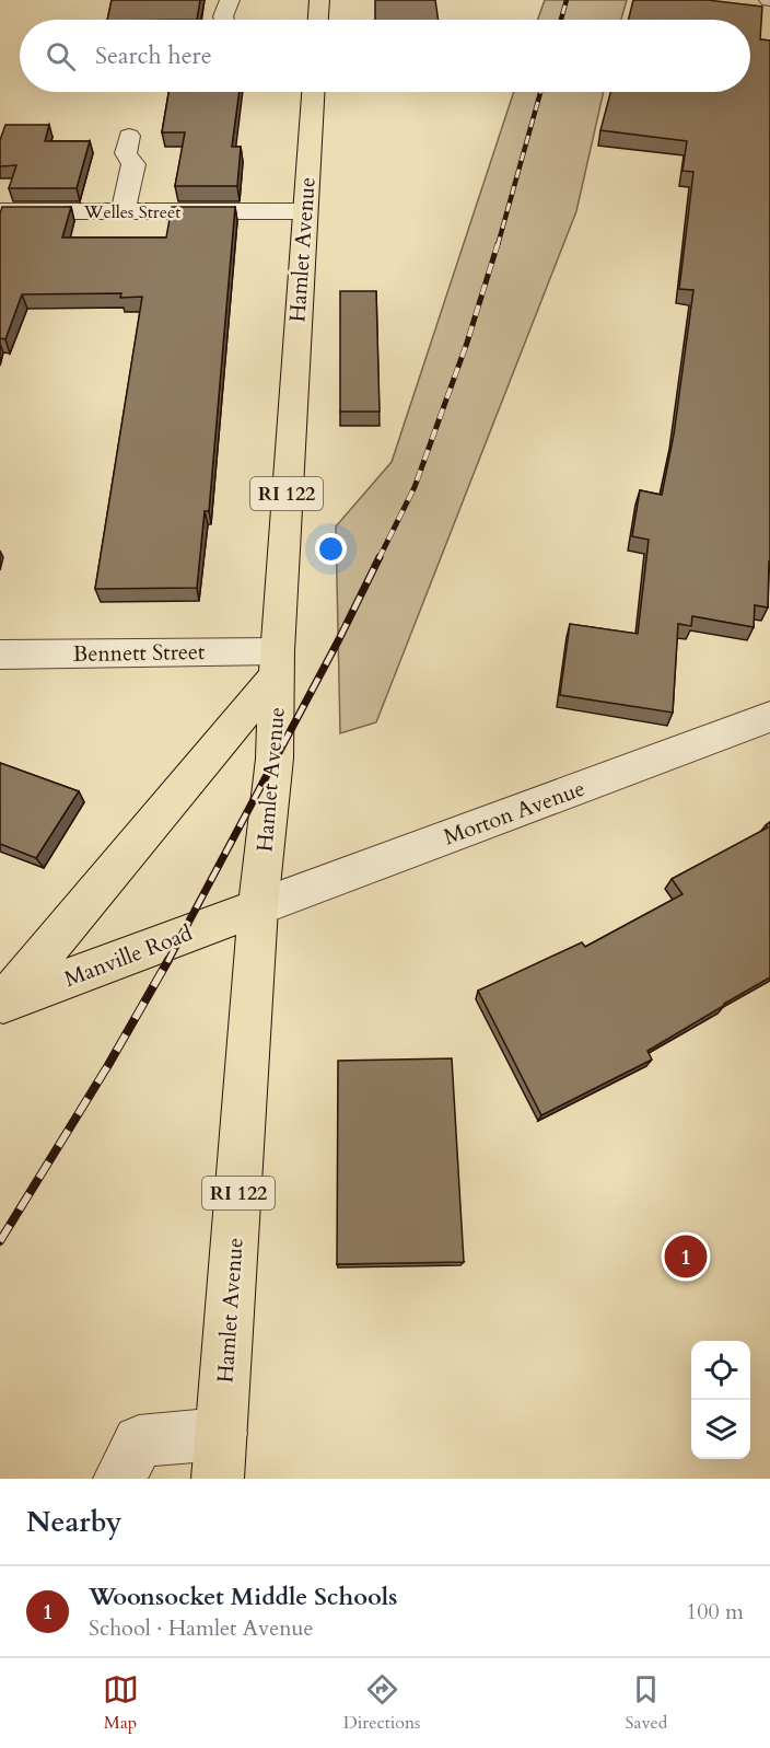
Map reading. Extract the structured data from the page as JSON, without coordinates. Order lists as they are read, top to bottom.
{
  "streets": {
    "main road": ["Hamlet Avenue", "RI 122", "Manville Road"],
    "street": ["Welles Street", "Bennett Street", "Morton Avenue"]
  },
  "crossings": [
    ["Welles Street", "Hamlet Avenue"],
    ["Hamlet Avenue", "Bennett Street"],
    ["Hamlet Avenue", "Morton Avenue"],
    ["Hamlet Avenue", "Manville Road"],
    ["Morton Avenue", "Manville Road"]
  ],
  "page": {
    "search": "Search here",
    "pins": "1",
    "heading": "Nearby",
    "list": [
      {
        "mark": "1",
        "name": "Woonsocket Middle Schools",
        "note": "School · Hamlet Avenue",
        "value": "100 m"
      }
    ],
    "nav": ["Map", "Directions", "Saved"]
  }
}
